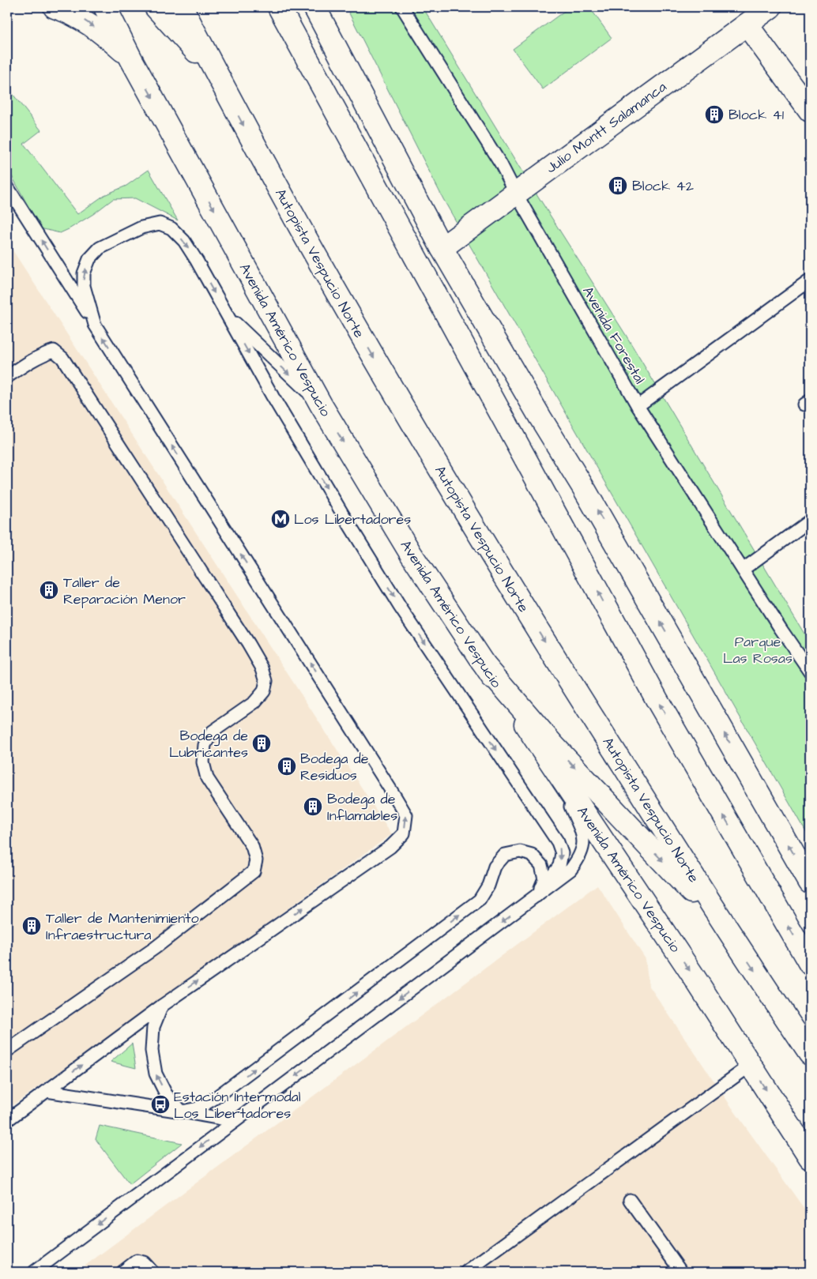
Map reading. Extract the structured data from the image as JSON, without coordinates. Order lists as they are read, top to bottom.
{
  "streets": {
    "main road": ["Julio Montt Salamanca", "Autopista Vespucio Norte", "Avenida Américo Vespucio"],
    "lane": ["Avenida Forestal"]
  },
  "crossings": [
    ["Julio Montt Salamanca", "Avenida Forestal"]
  ],
  "parks": ["Parque Las Rosas"],
  "places": {
    "building": [
      "Block 41",
      "Block 42",
      "Taller de Reparación Menor",
      "Bodega de Lubricantes",
      "Bodega de Residuos",
      "Bodega de Inflamables",
      "Taller de Mantenimiento Infraestructura"
    ],
    "metro station": ["Los Libertadores"],
    "bus stop": ["Estación Intermodal Los Libertadores"]
  }
}
